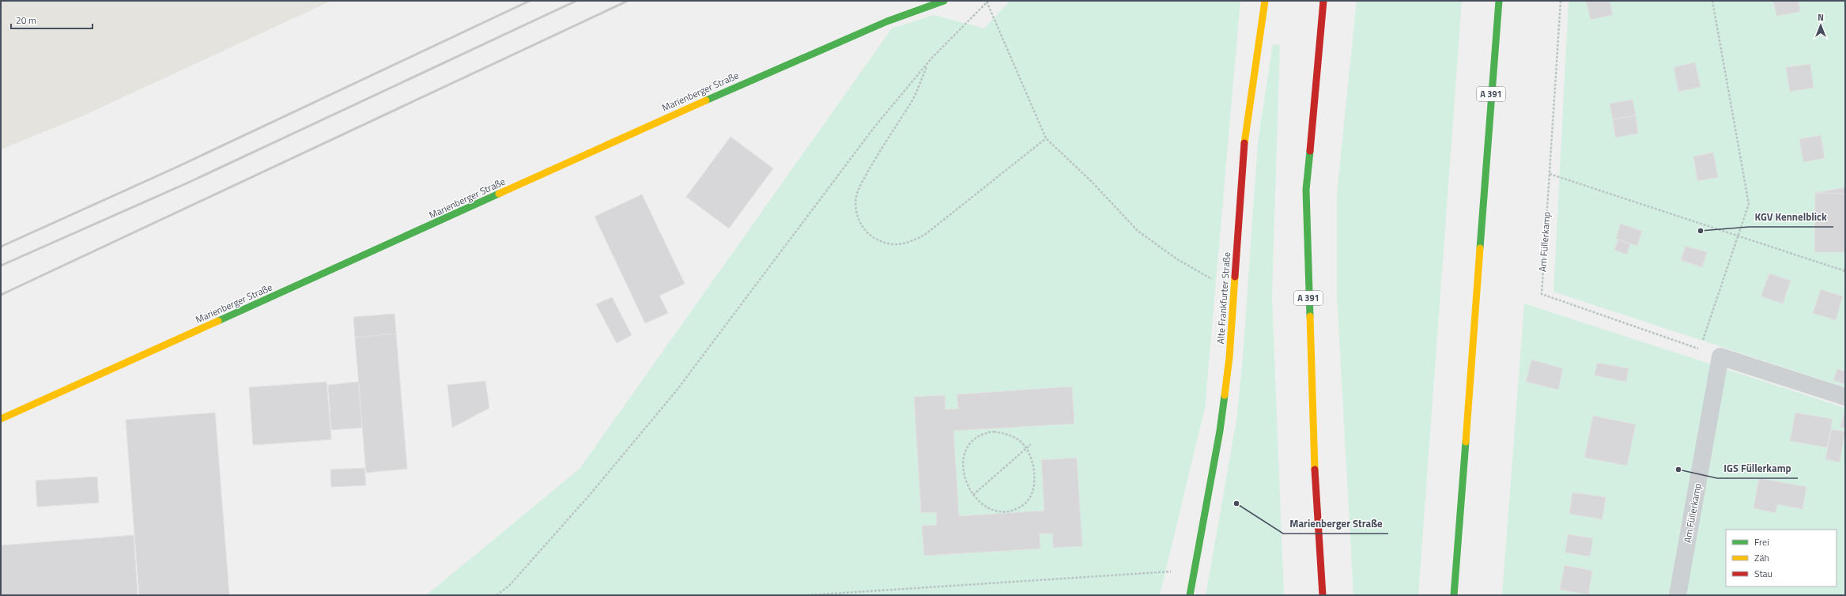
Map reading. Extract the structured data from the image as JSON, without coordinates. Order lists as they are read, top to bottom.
{
  "streets": {
    "main road": ["Marienberger Straße", "A 391", "Alte Frankfurter Straße"],
    "street": ["Am Füllerkamp"]
  },
  "places": ["KGV Kennelblick", "IGS Füllerkamp", "Marienberger Straße"],
  "legend": ["Frei", "Zäh", "Stau"],
  "scale_bar": "20 m",
  "north": "top"
}
